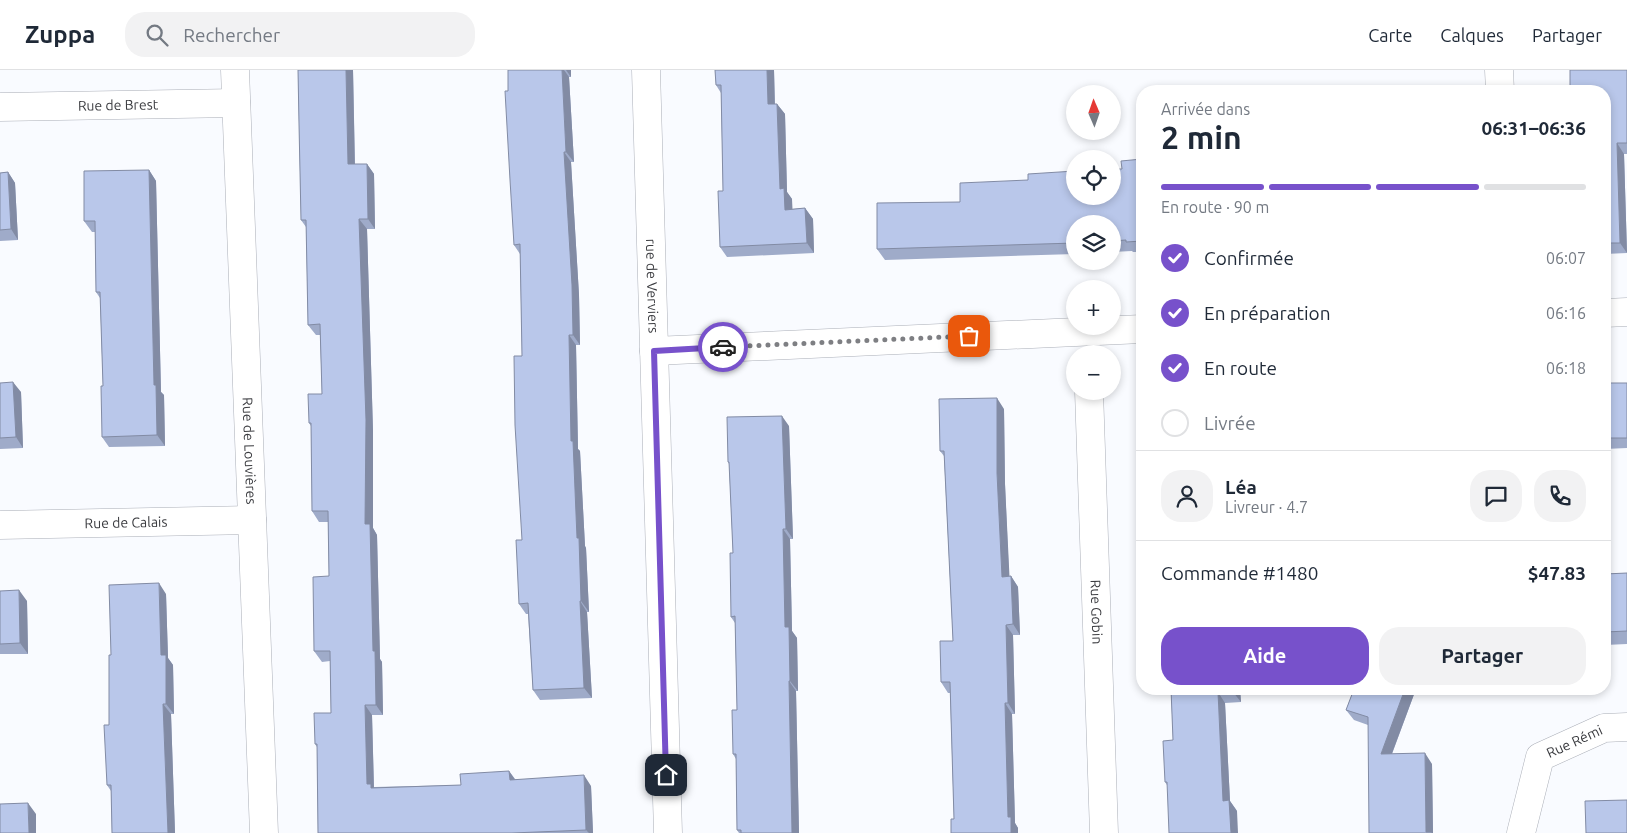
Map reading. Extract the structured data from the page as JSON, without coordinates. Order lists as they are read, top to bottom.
{
  "streets": {
    "street": [
      "Rue de Brest",
      "rue de Verviers",
      "Rue de Louvières",
      "Rue de Calais",
      "Rue Gobin",
      "Rue Rémi"
    ]
  },
  "crossings": [
    ["Rue de Brest", "Rue de Louvières"],
    ["Rue de Louvières", "Rue de Calais"]
  ],
  "north": "top",
  "page": {
    "header": "Zuppa",
    "search": "Rechercher",
    "nav": ["Carte", "Calques", "Partager"],
    "map_buttons": ["+", "−"],
    "heading": ["2 min", "Arrivée dans", "06:31–06:36"],
    "panel": [
      "Léa",
      "Livreur · 4.7",
      "Commande #1480",
      "$47.83"
    ],
    "bar": "En route · 90 m",
    "list": [
      ["Confirmée", "06:07"],
      ["En préparation", "06:16"],
      ["En route", "06:18"],
      "Livrée"
    ],
    "buttons": ["Aide", "Partager"]
  }
}
